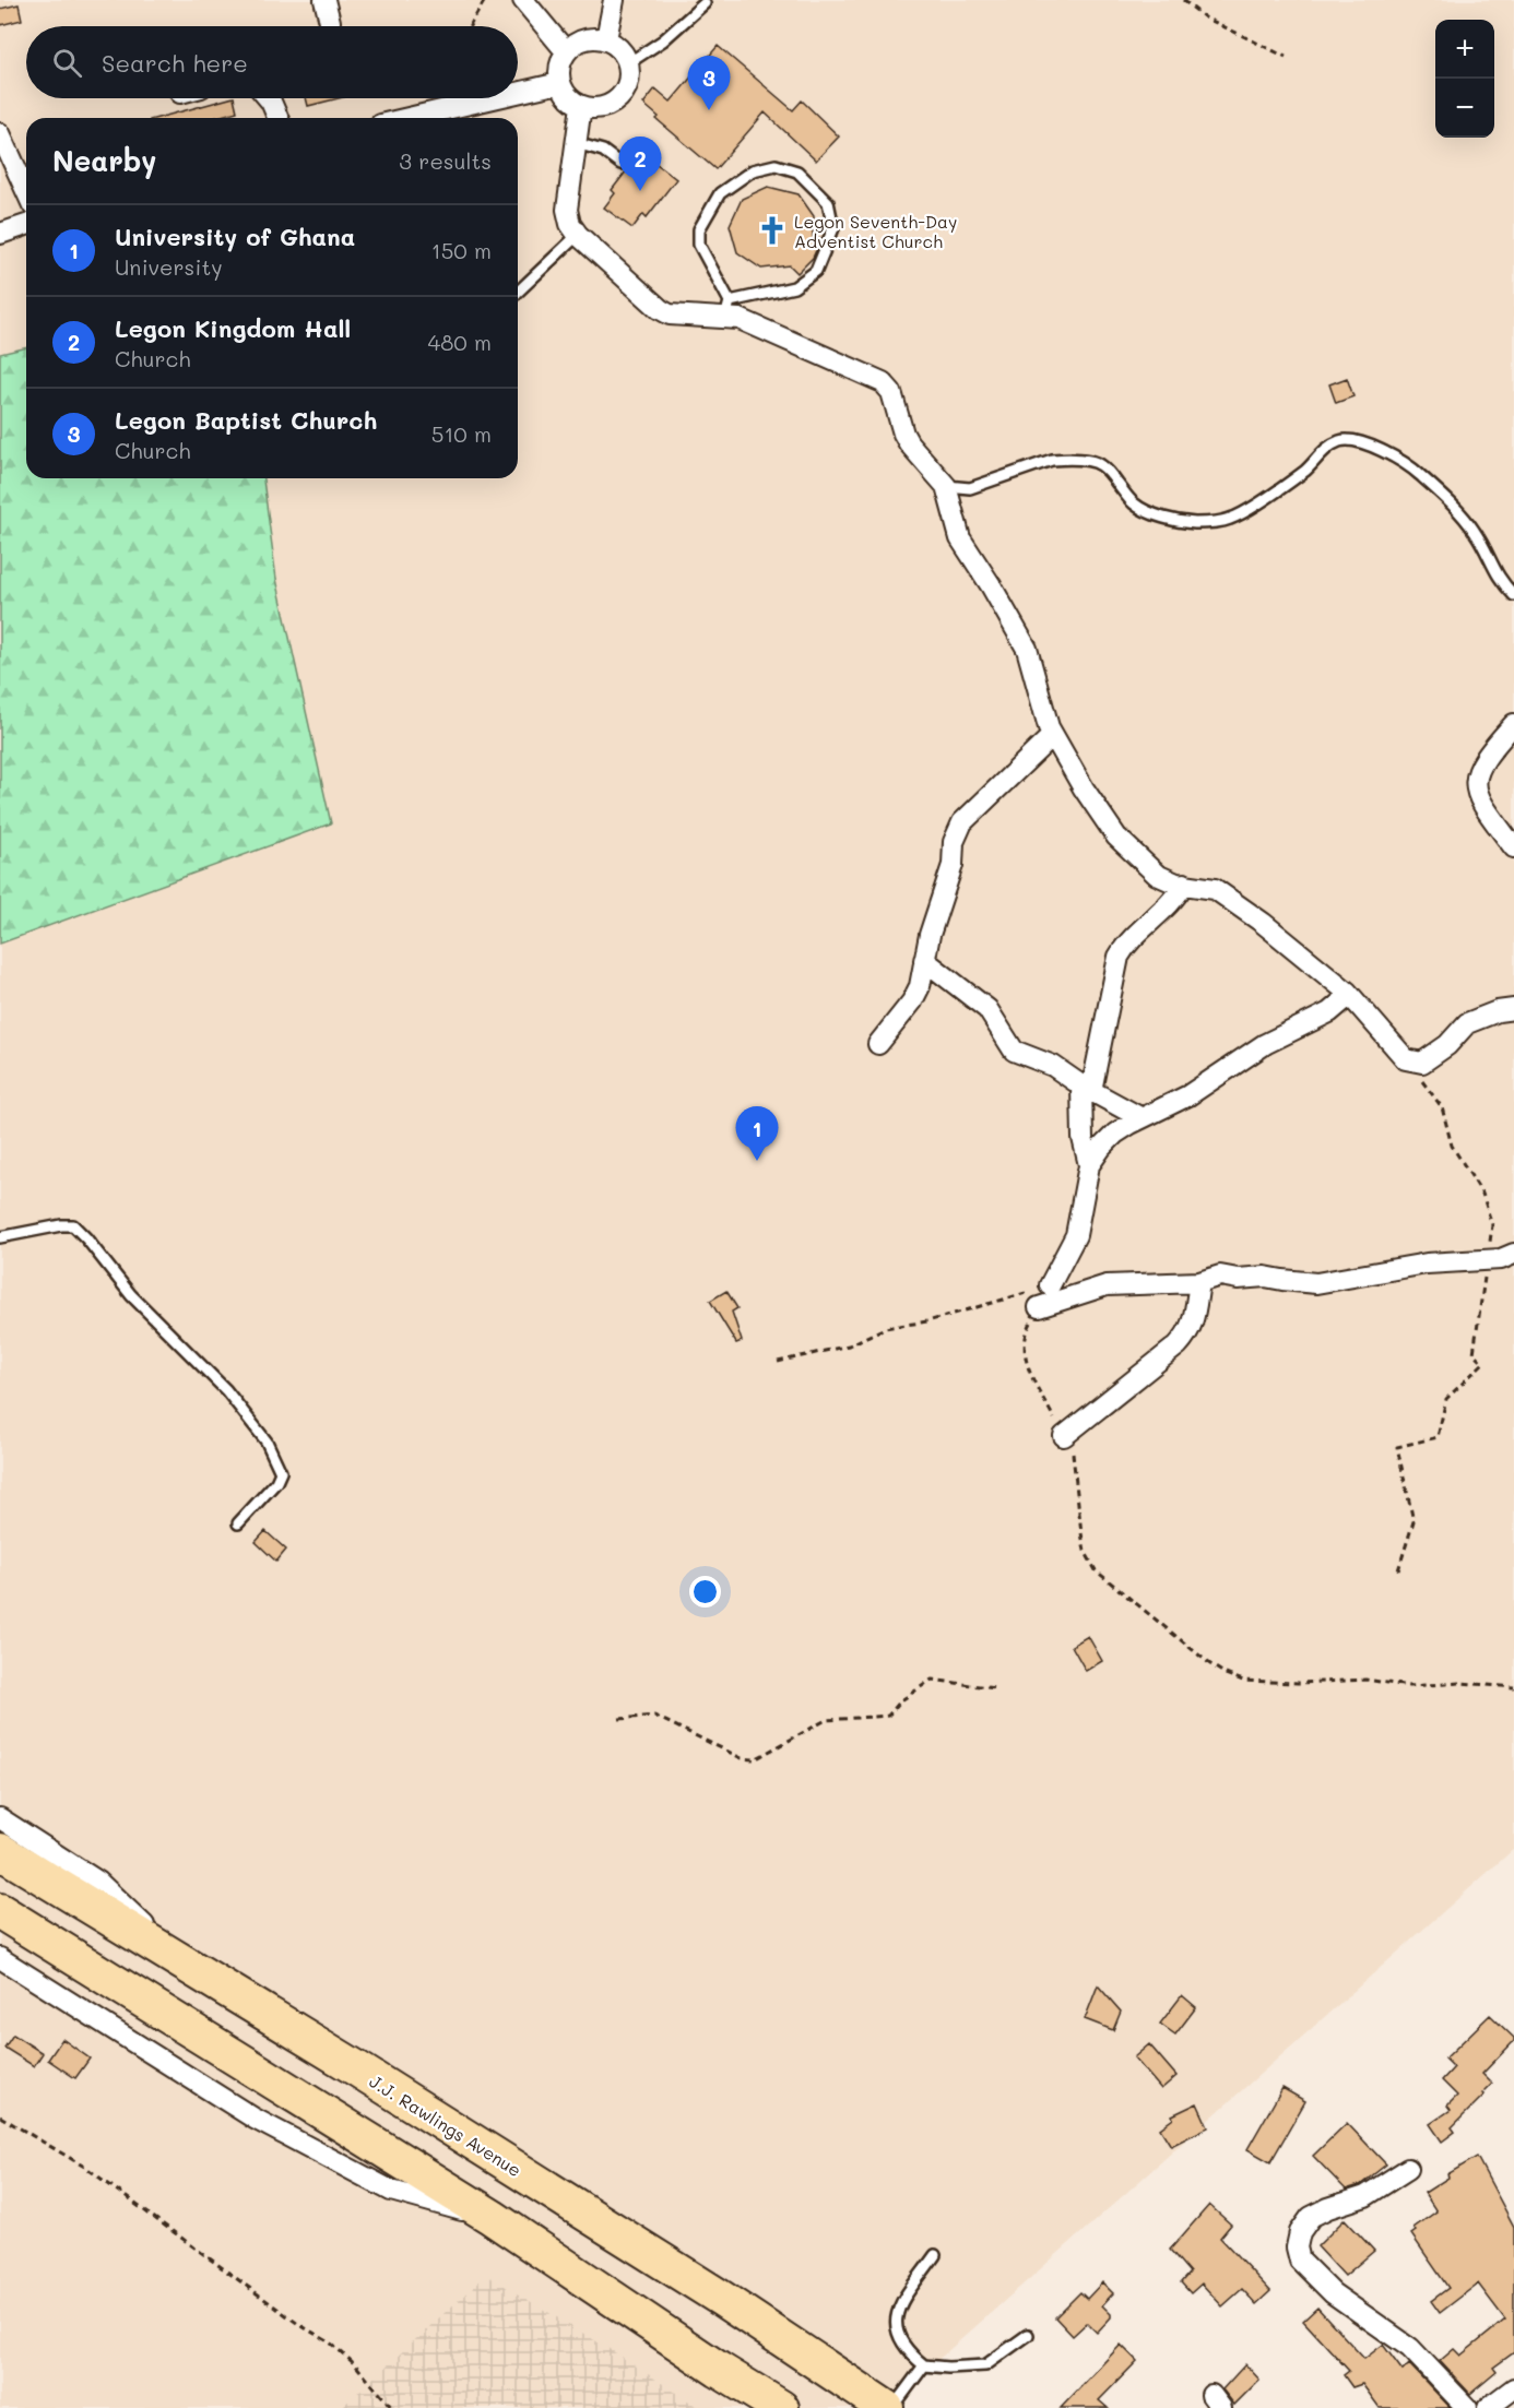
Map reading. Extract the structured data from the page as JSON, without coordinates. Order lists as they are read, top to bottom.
{
  "streets": {
    "highway": ["J.J. Rawlings Avenue"]
  },
  "places": {
    "church": ["Legon Seventh-Day Adventist Church"]
  },
  "page": {
    "map_buttons": ["+", "−"],
    "search": "Search here",
    "pins": ["3", "2", "1"],
    "heading": ["Nearby", "3 results"],
    "list": [
      {
        "mark": "1",
        "name": "University of Ghana",
        "note": "University",
        "value": "150 m"
      },
      {
        "mark": "2",
        "name": "Legon Kingdom Hall",
        "note": "Church",
        "value": "480 m"
      },
      {
        "mark": "3",
        "name": "Legon Baptist Church",
        "note": "Church",
        "value": "510 m"
      }
    ]
  }
}
